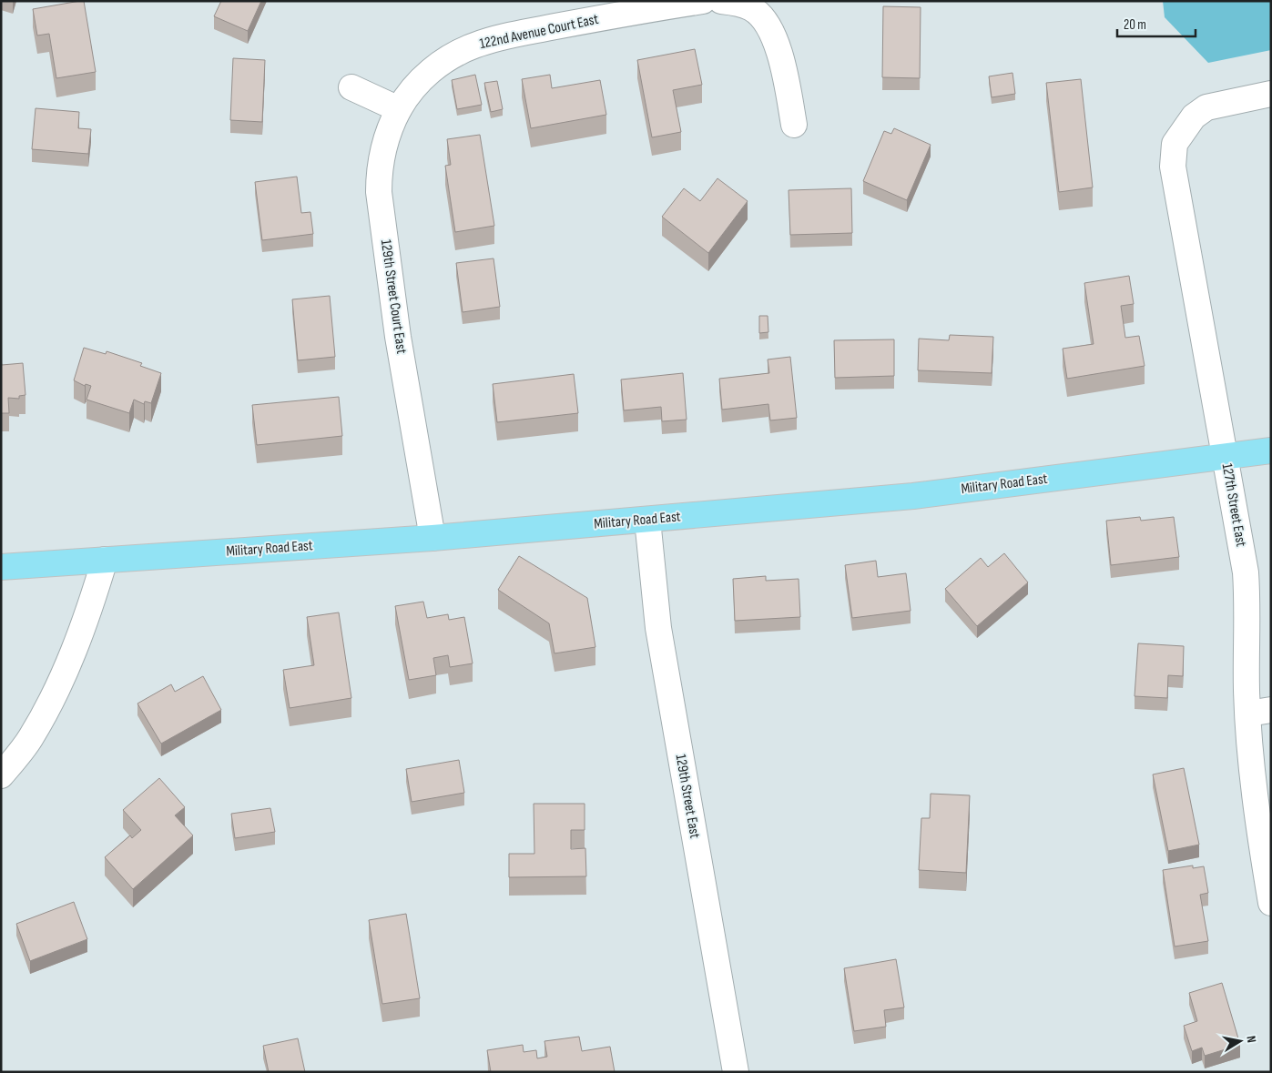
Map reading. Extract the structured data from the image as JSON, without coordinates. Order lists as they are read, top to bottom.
{
  "streets": {
    "main road": ["Military Road East"],
    "street": [
      "122nd Avenue Court East",
      "129th Street Court East",
      "127th Street East",
      "129th Street East"
    ]
  },
  "crossings": [
    ["122nd Avenue Court East", "129th Street Court East"],
    ["129th Street Court East", "Military Road East"],
    ["Military Road East", "127th Street East"],
    ["Military Road East", "129th Street East"]
  ],
  "scale_bar": "20 m",
  "north": "right"
}
